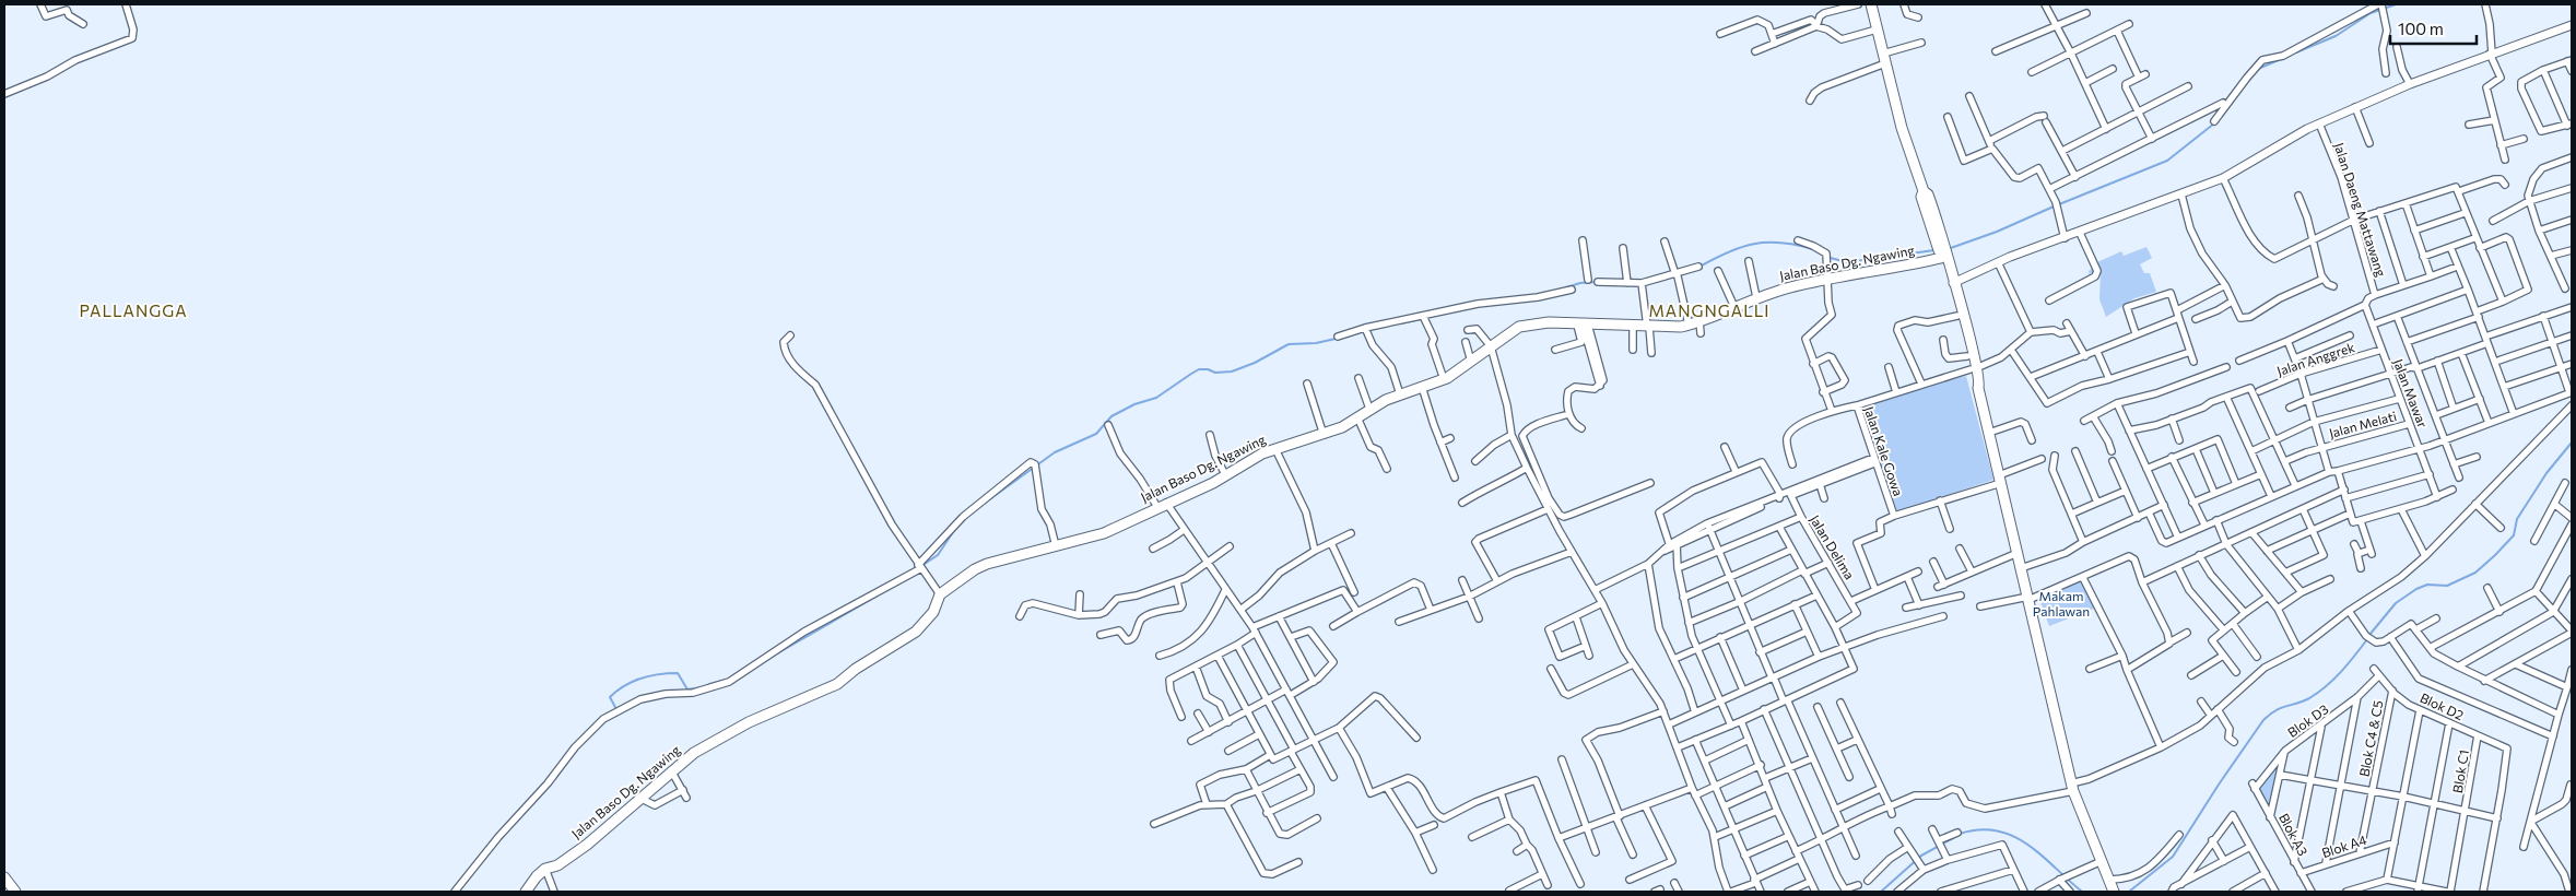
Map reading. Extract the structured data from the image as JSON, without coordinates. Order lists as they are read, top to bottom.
{
  "streets": {
    "main road": ["Jalan Baso Dg. Ngawing"],
    "street": [
      "Jalan Daeng Mattawang",
      "Jalan Anggrek",
      "Jalan Mawar",
      "Jalan Melati",
      "Jalan Kale Gowa",
      "Jalan Delima",
      "Blok D2",
      "Blok D3",
      "Blok C4 & C5",
      "Blok C1",
      "Blok A3",
      "Blok A4"
    ]
  },
  "crossings": [
    ["Jalan Daeng Mattawang", "Jalan Mawar"],
    ["Jalan Anggrek", "Jalan Mawar"],
    ["Jalan Mawar", "Jalan Melati"],
    ["Blok D2", "Blok D3"],
    ["Blok D2", "Blok C4 & C5"],
    ["Blok D2", "Blok C1"],
    ["Blok D3", "Blok A3"],
    ["Blok C4 & C5", "Blok A4"],
    ["Blok A3", "Blok A4"]
  ],
  "districts": ["PALLANGGA", "MANGNGALLI"],
  "parks": ["Makam Pahlawan"],
  "scale_bar": "100 m"
}
